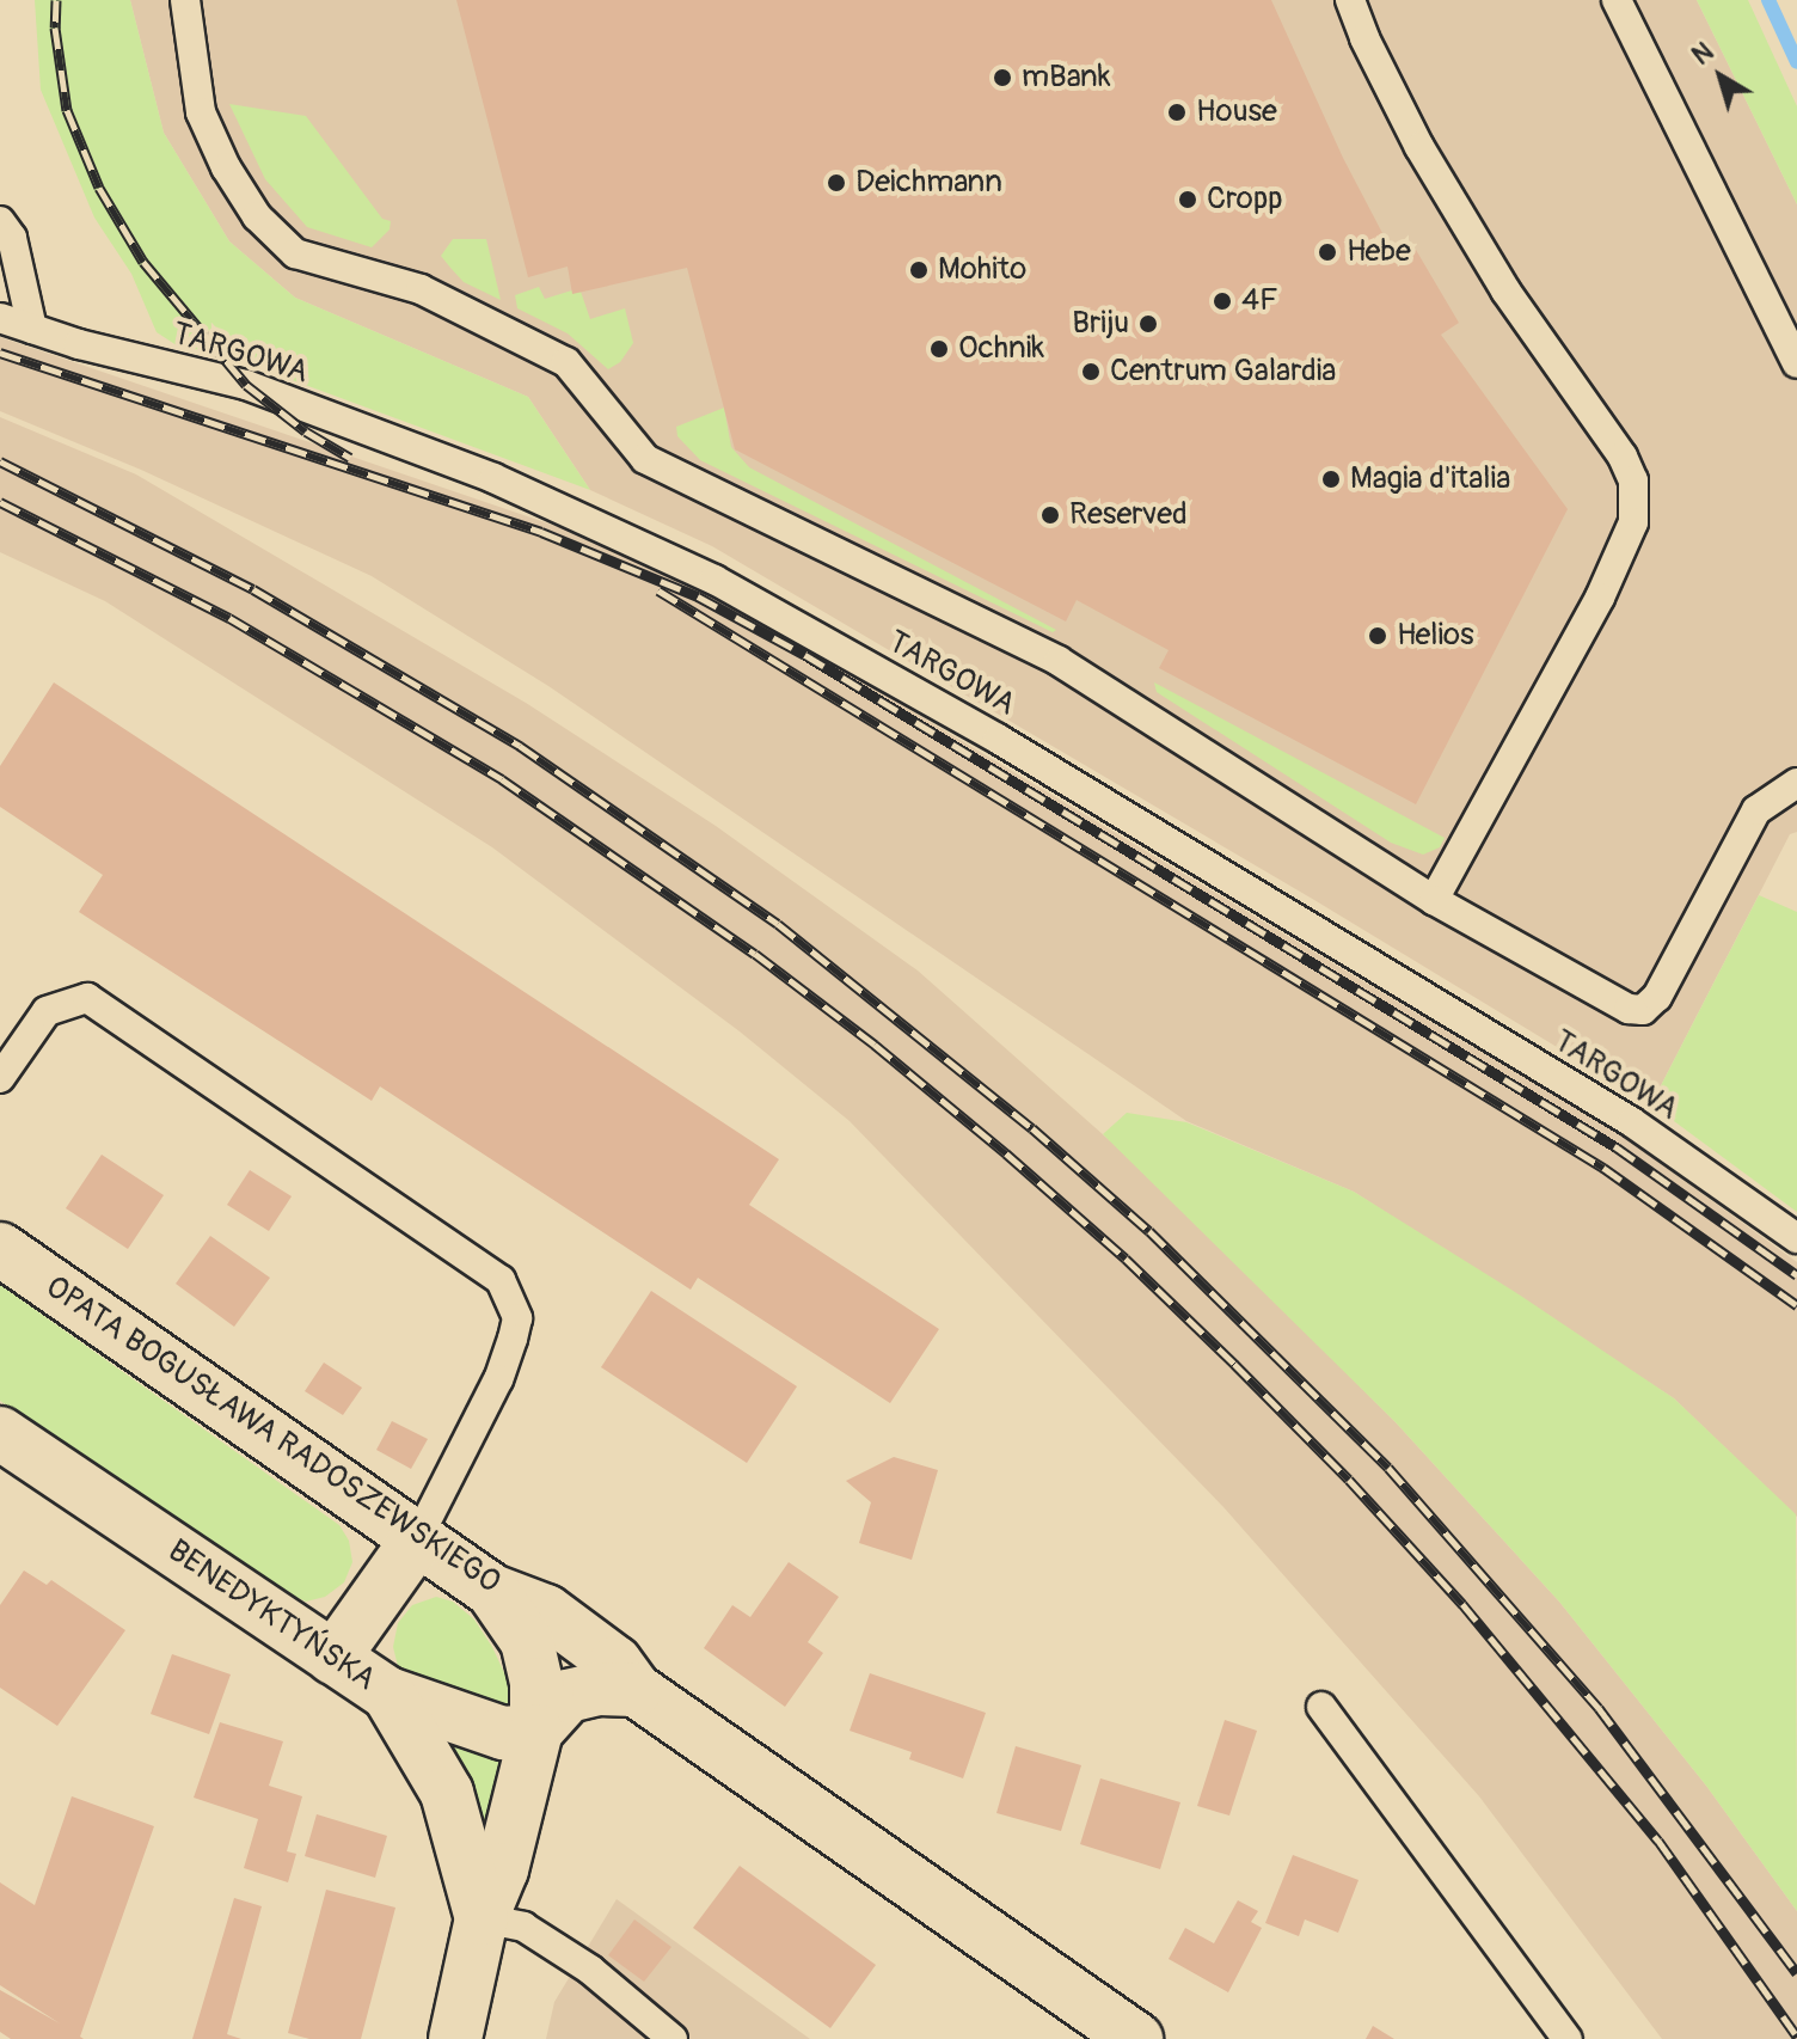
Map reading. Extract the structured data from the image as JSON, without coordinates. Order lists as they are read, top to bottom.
{
  "streets": {
    "street": ["OPATA BOGUSŁAWA RADOSZEWSKIEGO", "BENEDYKTYŃSKA"],
    "lane": ["TARGOWA"]
  },
  "crossings": [
    ["OPATA BOGUSŁAWA RADOSZEWSKIEGO", "BENEDYKTYŃSKA"]
  ],
  "places": [
    "mBank",
    "House",
    "Deichmann",
    "Cropp",
    "Hebe",
    "Mohito",
    "4F",
    "Briju",
    "Ochnik",
    "Centrum Galardia",
    "Magia d'italia",
    "Reserved",
    "Helios"
  ],
  "north": "top left"
}
